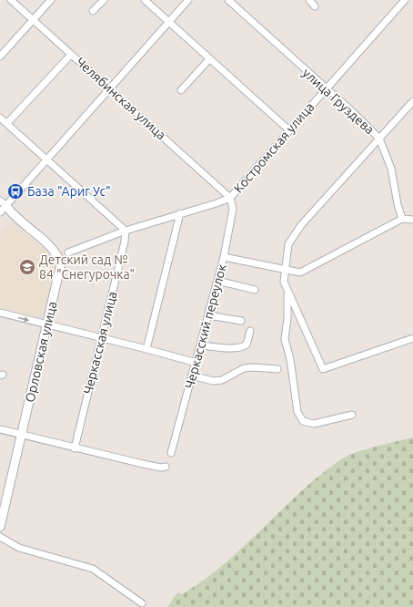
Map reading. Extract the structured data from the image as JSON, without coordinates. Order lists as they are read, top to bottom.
{
  "streets": {
    "street": [
      "Челябинская улица",
      "улица Груздева",
      "Костромская улица",
      "Черкасский переулок",
      "Черкасская улица",
      "Орловская улица"
    ]
  },
  "crossings": [
    ["Челябинская улица", "Костромская улица"],
    ["Челябинская улица", "Черкасский переулок"],
    ["улица Груздева", "Костромская улица"],
    ["Костромская улица", "Черкасский переулок"]
  ],
  "places": {
    "bus stop": ["База \"Ариг Ус\""],
    "school or university": ["Детский сад № 84 \"Снегурочка\""]
  }
}
